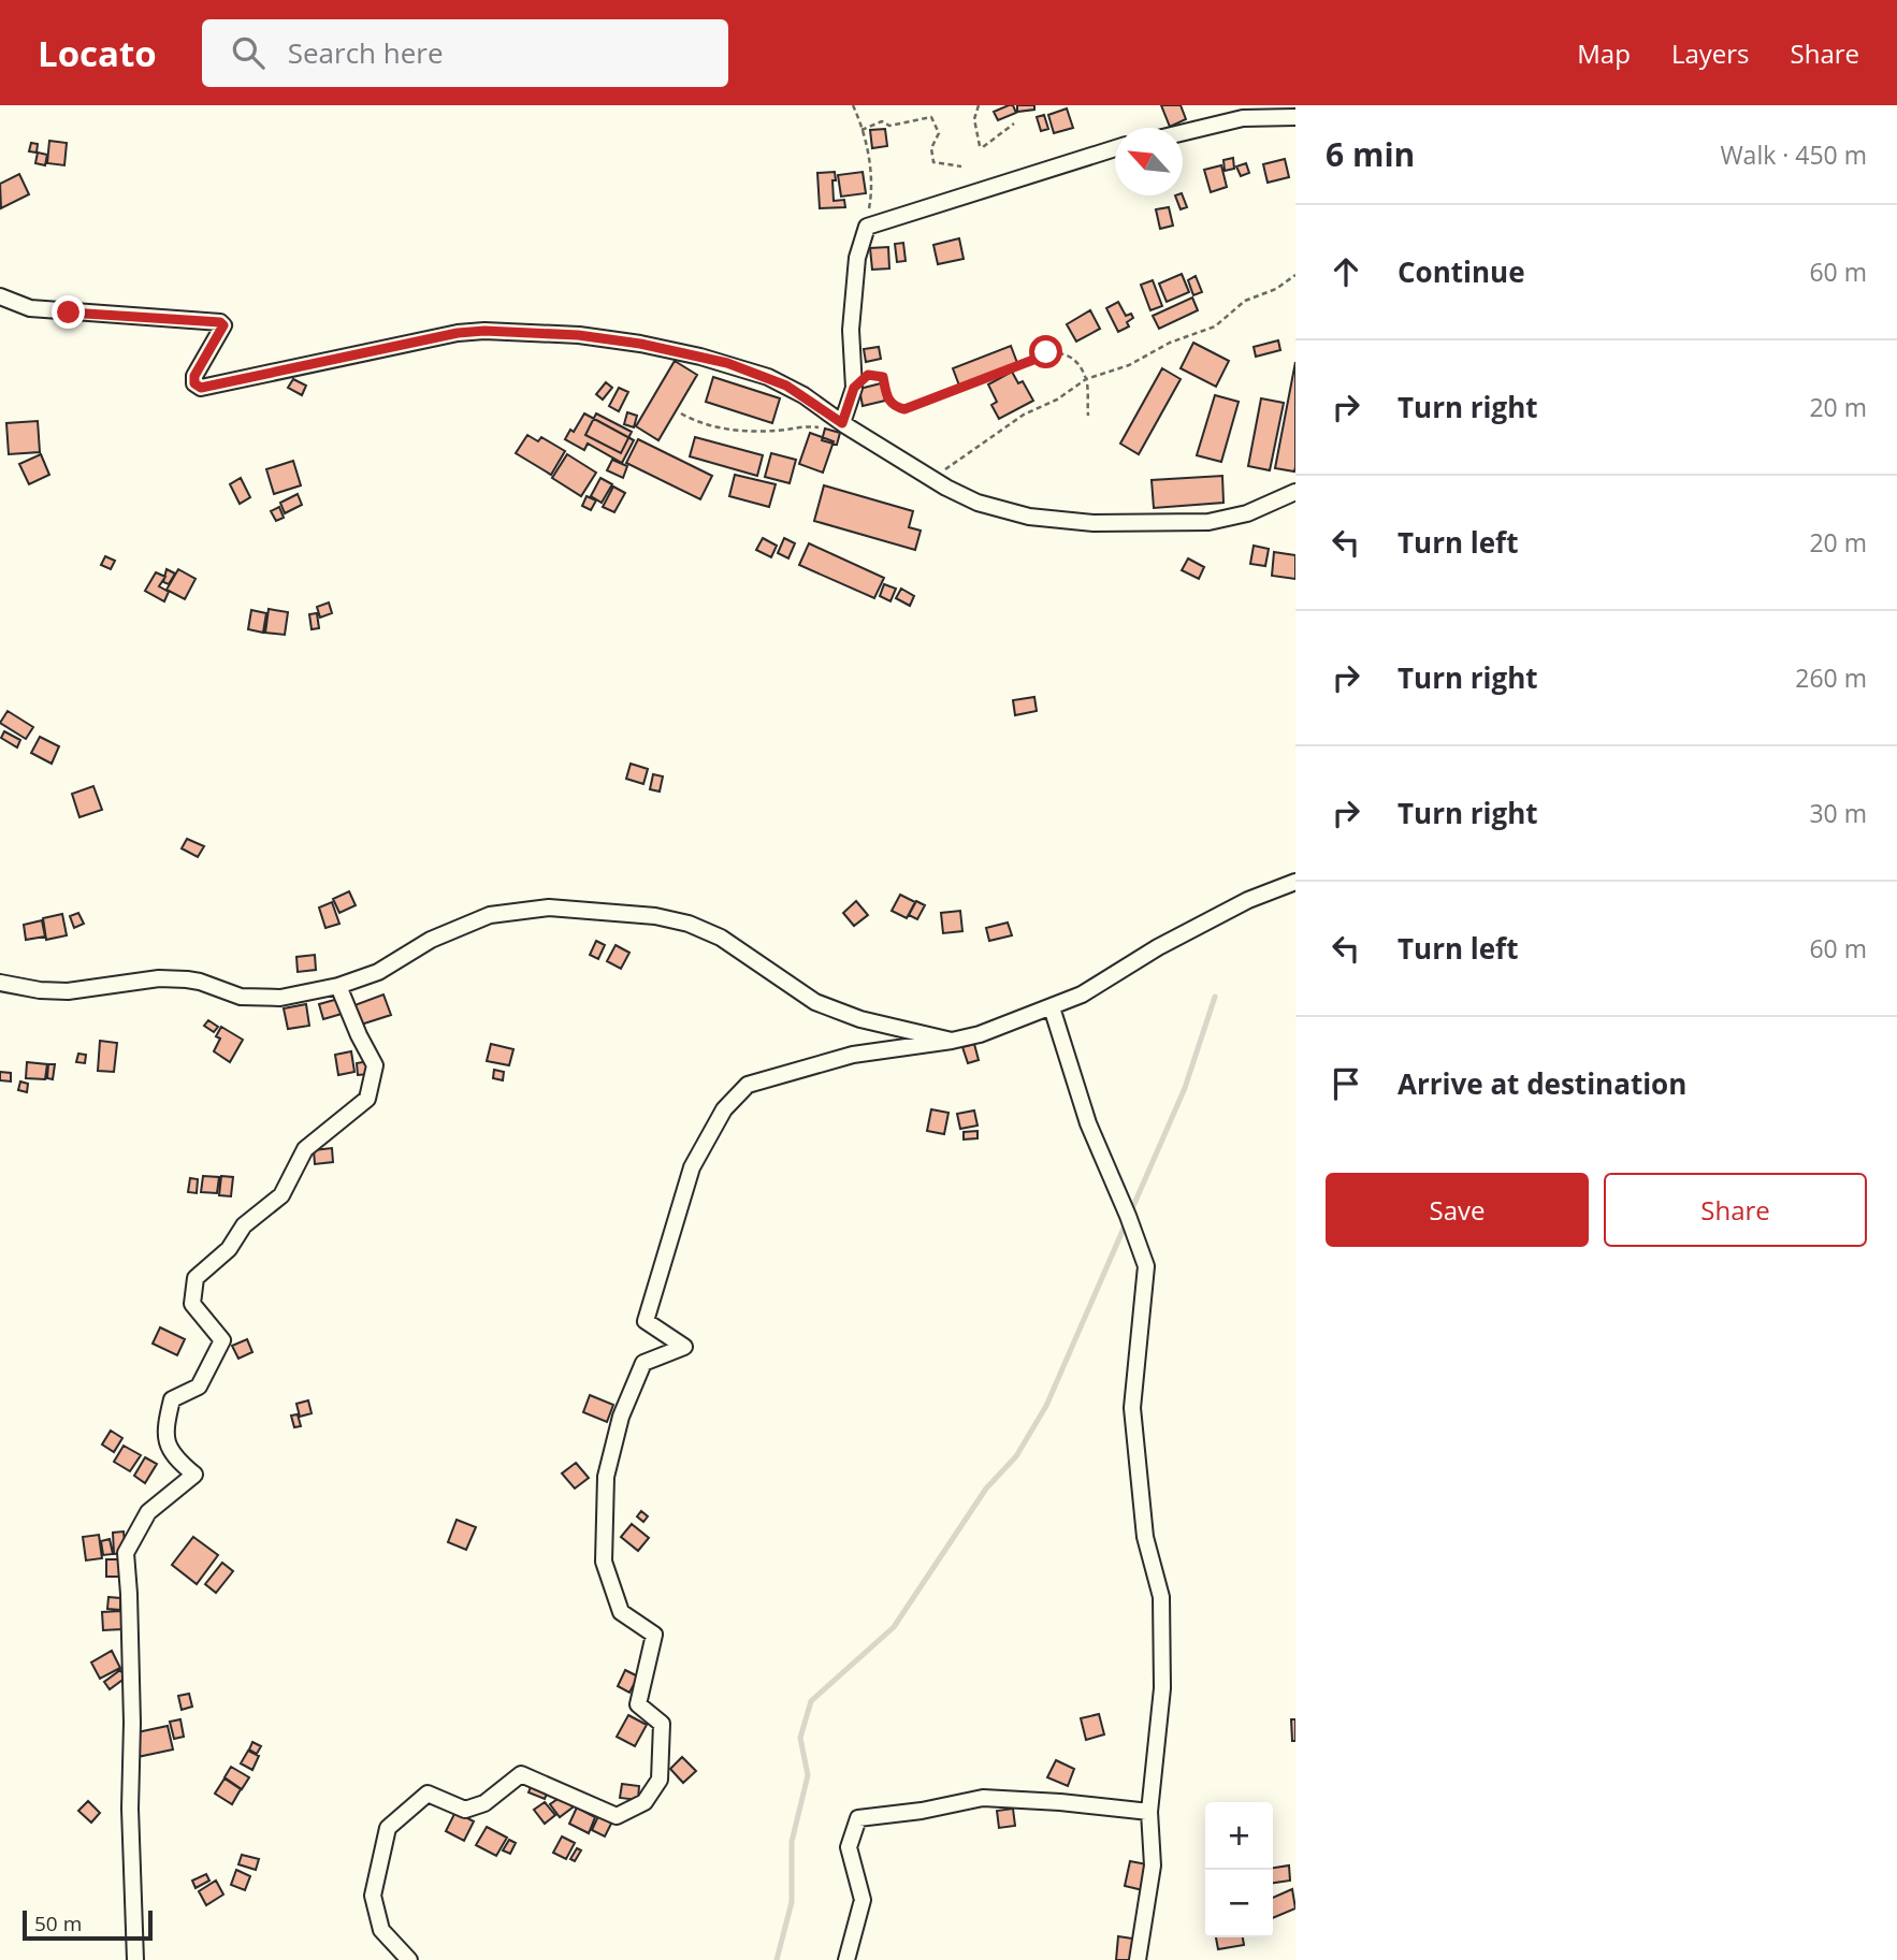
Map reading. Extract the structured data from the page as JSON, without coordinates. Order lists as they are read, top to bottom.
{
  "scale_bar": "50 m",
  "north": "top left",
  "page": {
    "header": "Locato",
    "search": "Search here",
    "nav": ["Map", "Layers", "Share"],
    "heading": ["6 min", "Walk · 450 m"],
    "list": [
      ["Continue", "60 m"],
      ["Turn right", "20 m"],
      ["Turn left", "20 m"],
      ["Turn right", "260 m"],
      ["Turn right", "30 m"],
      ["Turn left", "60 m"],
      "Arrive at destination"
    ],
    "buttons": ["Save", "Share"],
    "map_buttons": ["+", "−"],
    "scale": "50 m"
  }
}
